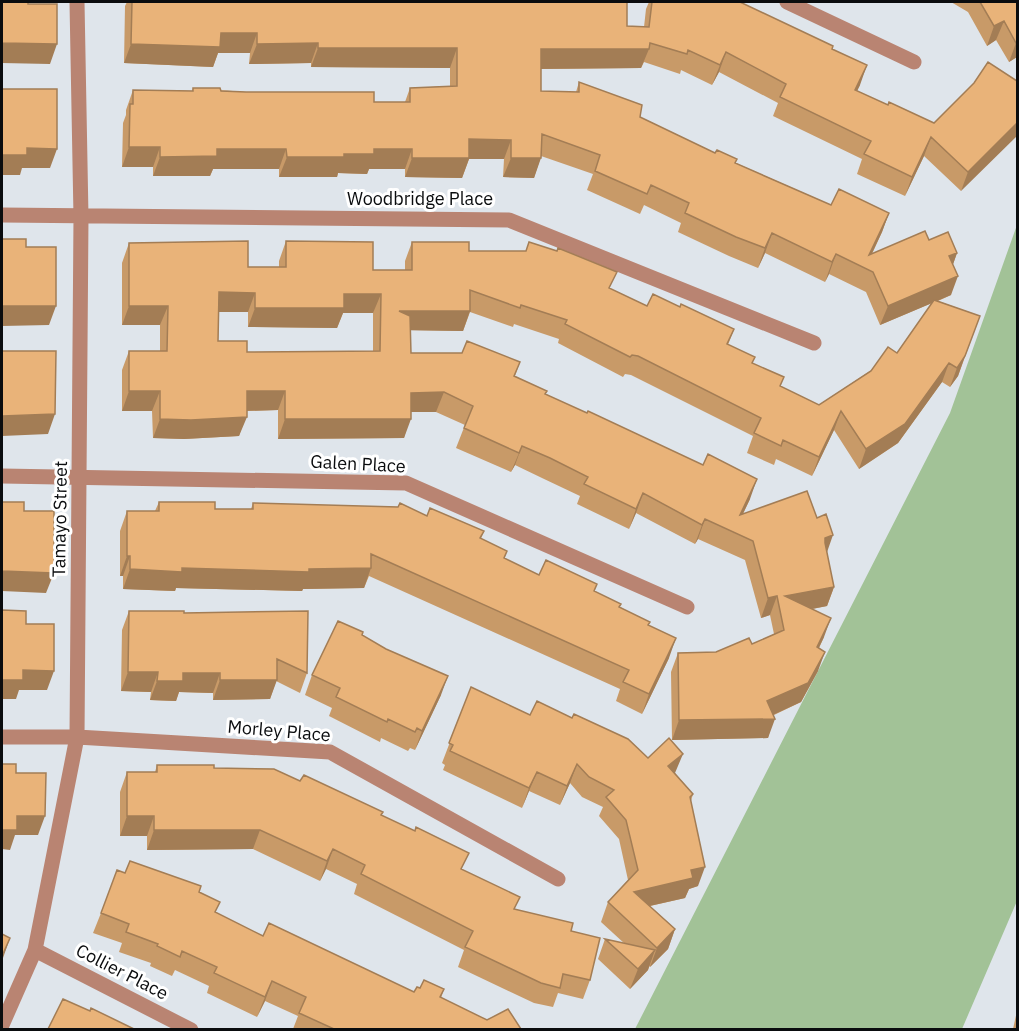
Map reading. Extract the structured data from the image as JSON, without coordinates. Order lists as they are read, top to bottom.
{
  "streets": {
    "street": [
      "Woodbridge Place",
      "Galen Place",
      "Tamayo Street",
      "Morley Place",
      "Collier Place"
    ]
  },
  "crossings": [
    ["Woodbridge Place", "Tamayo Street"],
    ["Galen Place", "Tamayo Street"],
    ["Tamayo Street", "Morley Place"],
    ["Tamayo Street", "Collier Place"]
  ]
}
